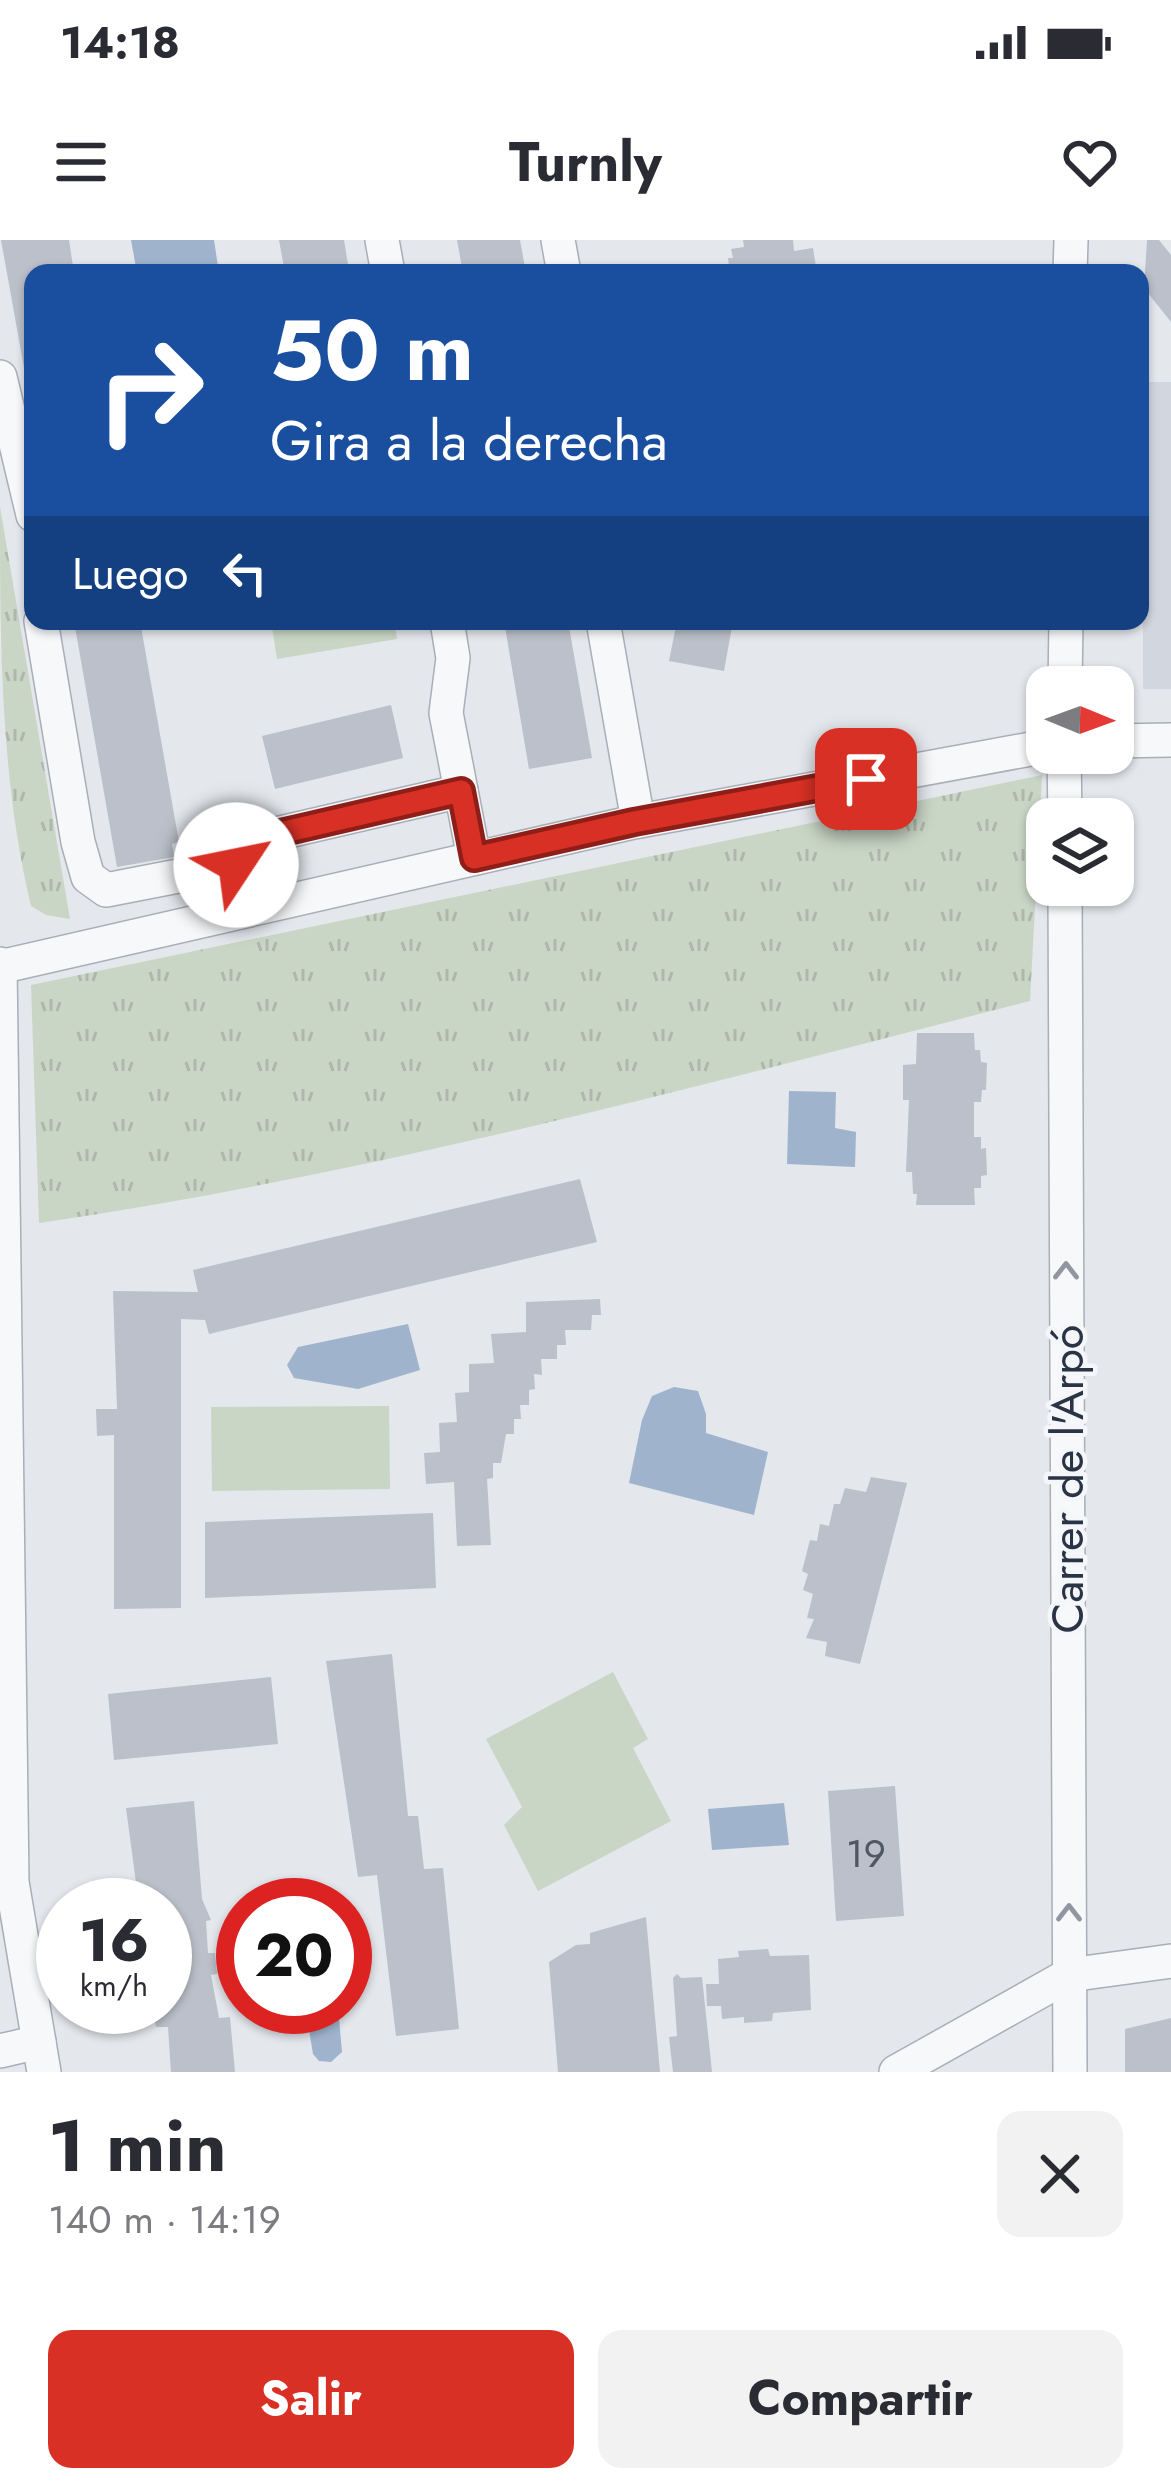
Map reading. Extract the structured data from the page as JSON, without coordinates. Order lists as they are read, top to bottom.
{
  "streets": {
    "street": ["Carrer de l'Arpó"]
  },
  "one_way": ["Carrer de l'Arpó"],
  "house_numbers": ["19"],
  "north": "right",
  "page": {
    "status": "14:18",
    "header": "Turnly",
    "turn": ["50 m", "Gira a la derecha"],
    "then": "Luego",
    "speed": "16 km/h",
    "limit": "20",
    "heading": ["1 min", "140 m · 14:19"],
    "buttons": ["Salir", "Compartir"]
  }
}
